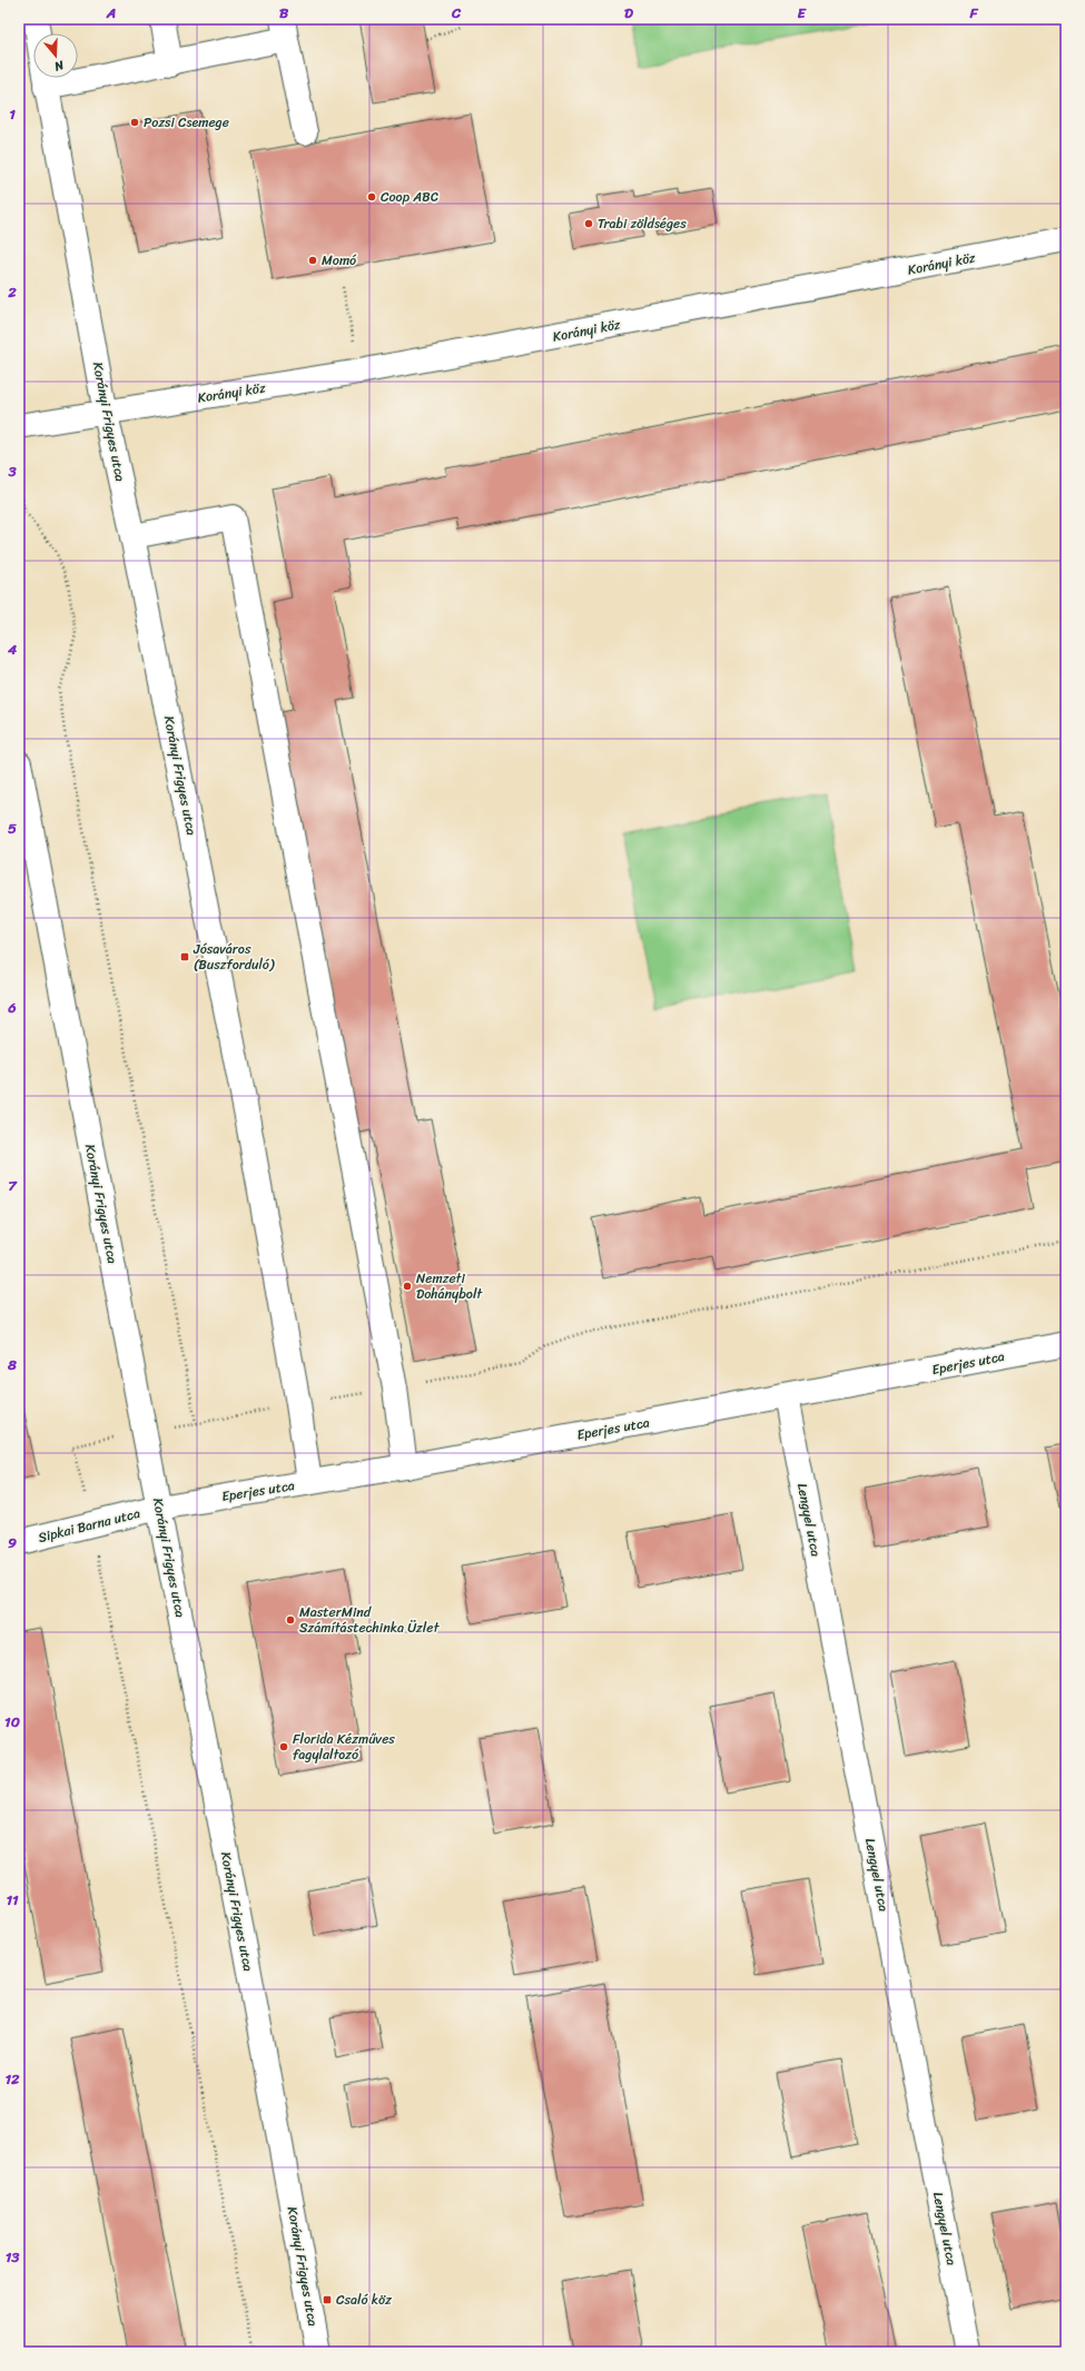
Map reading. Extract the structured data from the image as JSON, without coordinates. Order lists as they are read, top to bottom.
{
  "streets": {
    "street": [
      "Korányi köz",
      "Korányi Frigyes utca",
      "Eperjes utca",
      "Lengyel utca",
      "Sipkai Barna utca"
    ]
  },
  "crossings": [
    ["Korányi köz", "Korányi Frigyes utca"],
    ["Korányi Frigyes utca", "Eperjes utca"],
    ["Korányi Frigyes utca", "Sipkai Barna utca"],
    ["Eperjes utca", "Lengyel utca"],
    ["Eperjes utca", "Sipkai Barna utca"]
  ],
  "places": {
    "other": [
      "Pozsi Csemege",
      "Coop ABC",
      "Trabi zöldséges",
      "Momó",
      "Nemzeti Dohánybolt",
      "MasterMind Számítástechinka Üzlet",
      "Florida Kézműves fagylaltozó"
    ],
    "transit": ["Jósaváros (Buszforduló)", "Csaló köz"]
  },
  "north": "bottom",
  "grid": {
    "columns": [
      "A",
      "B",
      "C",
      "D",
      "E",
      "F"
    ],
    "rows": [
      "1",
      "2",
      "3",
      "4",
      "5",
      "6",
      "7",
      "8",
      "9",
      "10",
      "11",
      "12",
      "13"
    ]
  }
}
